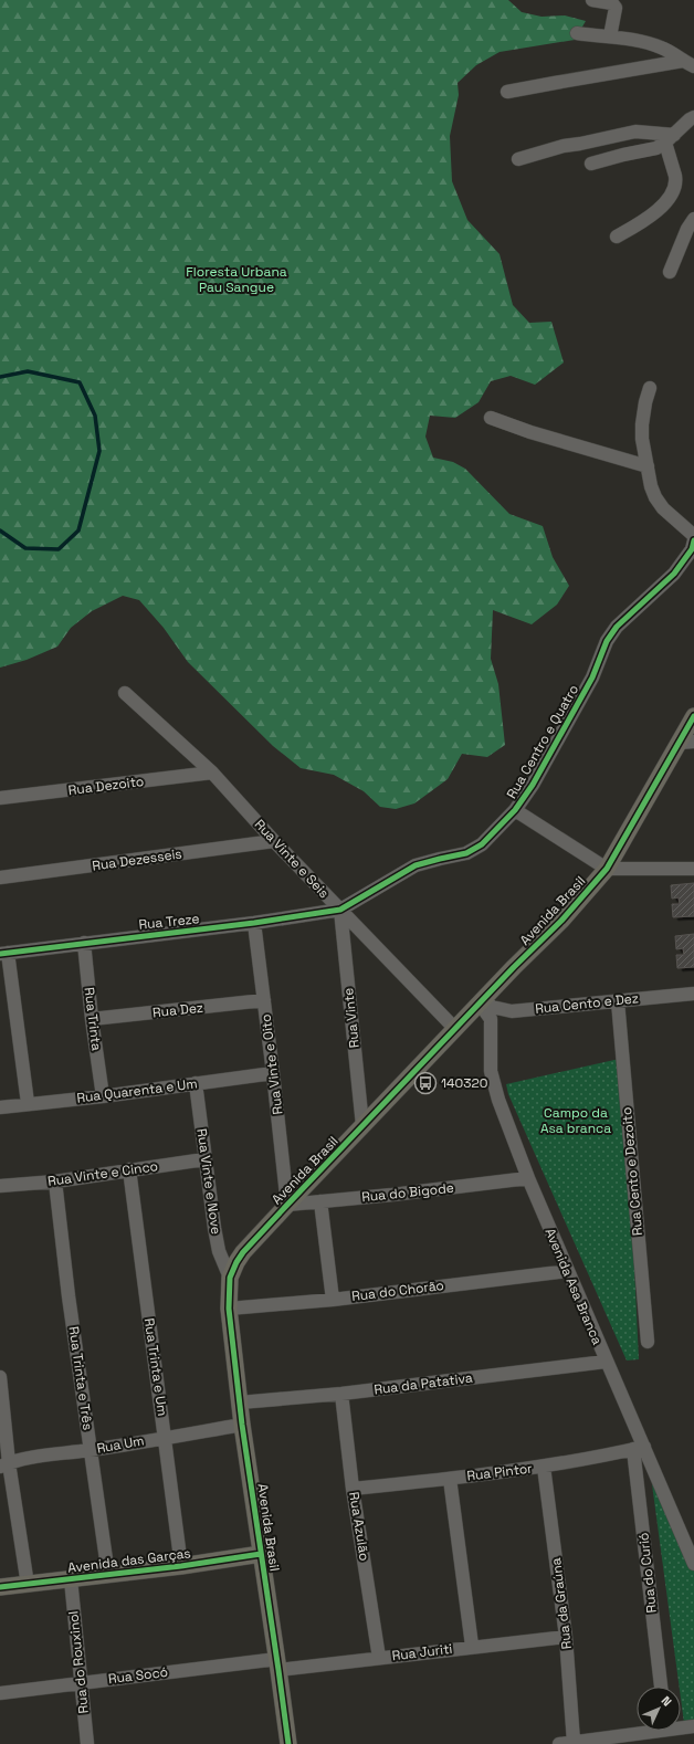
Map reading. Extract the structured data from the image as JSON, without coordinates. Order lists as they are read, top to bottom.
{
  "streets": {
    "main road": ["Avenida Brasil", "Avenida das Garças"],
    "street": [
      "Rua Centro e Quatro",
      "Rua Dezoito",
      "Rua Vinte e Seis",
      "Rua Dezesseis",
      "Rua Treze",
      "Rua Cento e Dez",
      "Rua Dez",
      "Rua Vinte",
      "Rua Trinta",
      "Rua Vinte e Oito",
      "Rua Quarenta e Um",
      "Rua Cento e Dezoito",
      "Rua Vinte e Cinco",
      "Rua Vinte e Nove",
      "Rua do Bigode",
      "Avenida Asa Branca",
      "Rua do Chorão",
      "Rua Trinta e Um",
      "Rua Trinta e Três",
      "Rua da Patativa",
      "Rua Um",
      "Rua Pintor",
      "Rua Azulão",
      "Rua do Curió",
      "Rua da Graúna",
      "Rua Juriti",
      "Rua do Rouxinol",
      "Rua Socó"
    ]
  },
  "crossings": [
    ["Rua Centro e Quatro", "Rua Vinte e Seis"],
    ["Rua Centro e Quatro", "Rua Treze"],
    ["Rua Centro e Quatro", "Rua Vinte"],
    ["Rua Dezoito", "Rua Vinte e Seis"],
    ["Rua Vinte e Seis", "Rua Dezesseis"],
    ["Rua Vinte e Seis", "Avenida Brasil"],
    ["Rua Vinte e Seis", "Rua Treze"],
    ["Rua Vinte e Seis", "Rua Vinte"],
    ["Avenida Brasil", "Rua Cento e Dez"],
    ["Avenida Brasil", "Rua Vinte"],
    ["Avenida Brasil", "Rua Vinte e Oito"],
    ["Avenida Brasil", "Rua Vinte e Nove"],
    ["Avenida Brasil", "Rua do Bigode"],
    ["Avenida Brasil", "Avenida Asa Branca"],
    ["Avenida Brasil", "Rua do Chorão"],
    ["Avenida Brasil", "Rua da Patativa"],
    ["Avenida Brasil", "Rua Um"],
    ["Avenida Brasil", "Avenida das Garças"],
    ["Avenida Brasil", "Rua Juriti"],
    ["Avenida Brasil", "Rua Socó"],
    ["Rua Treze", "Rua Vinte"],
    ["Rua Treze", "Rua Trinta"],
    ["Rua Treze", "Rua Vinte e Oito"],
    ["Rua Cento e Dez", "Rua Cento e Dezoito"],
    ["Rua Cento e Dez", "Avenida Asa Branca"],
    ["Rua Dez", "Rua Trinta"],
    ["Rua Dez", "Rua Vinte e Oito"],
    ["Rua Trinta", "Rua Quarenta e Um"],
    ["Rua Vinte e Oito", "Rua Quarenta e Um"],
    ["Rua Vinte e Oito", "Rua do Bigode"],
    ["Rua Quarenta e Um", "Rua Vinte e Nove"],
    ["Rua Vinte e Cinco", "Rua Vinte e Nove"],
    ["Rua Vinte e Cinco", "Rua Trinta e Um"],
    ["Rua Vinte e Cinco", "Rua Trinta e Três"],
    ["Rua do Bigode", "Avenida Asa Branca"],
    ["Avenida Asa Branca", "Rua do Chorão"],
    ["Avenida Asa Branca", "Rua da Patativa"],
    ["Avenida Asa Branca", "Rua Pintor"],
    ["Avenida Asa Branca", "Rua do Curió"],
    ["Rua Trinta e Um", "Rua Um"],
    ["Rua Trinta e Um", "Avenida das Garças"],
    ["Rua Trinta e Três", "Rua Um"],
    ["Rua Trinta e Três", "Avenida das Garças"],
    ["Rua da Patativa", "Rua Azulão"],
    ["Rua Pintor", "Rua Azulão"],
    ["Rua Pintor", "Rua do Curió"],
    ["Rua Pintor", "Rua da Graúna"],
    ["Rua Azulão", "Rua Juriti"],
    ["Avenida das Garças", "Rua do Rouxinol"],
    ["Rua da Graúna", "Rua Juriti"],
    ["Rua Juriti", "Rua Socó"],
    ["Rua do Rouxinol", "Rua Socó"]
  ],
  "parks": ["Floresta Urbana Pau Sangue", "Campo da Asa branca"],
  "places": {
    "bus stop": ["140320"]
  },
  "north": "top right"
}
